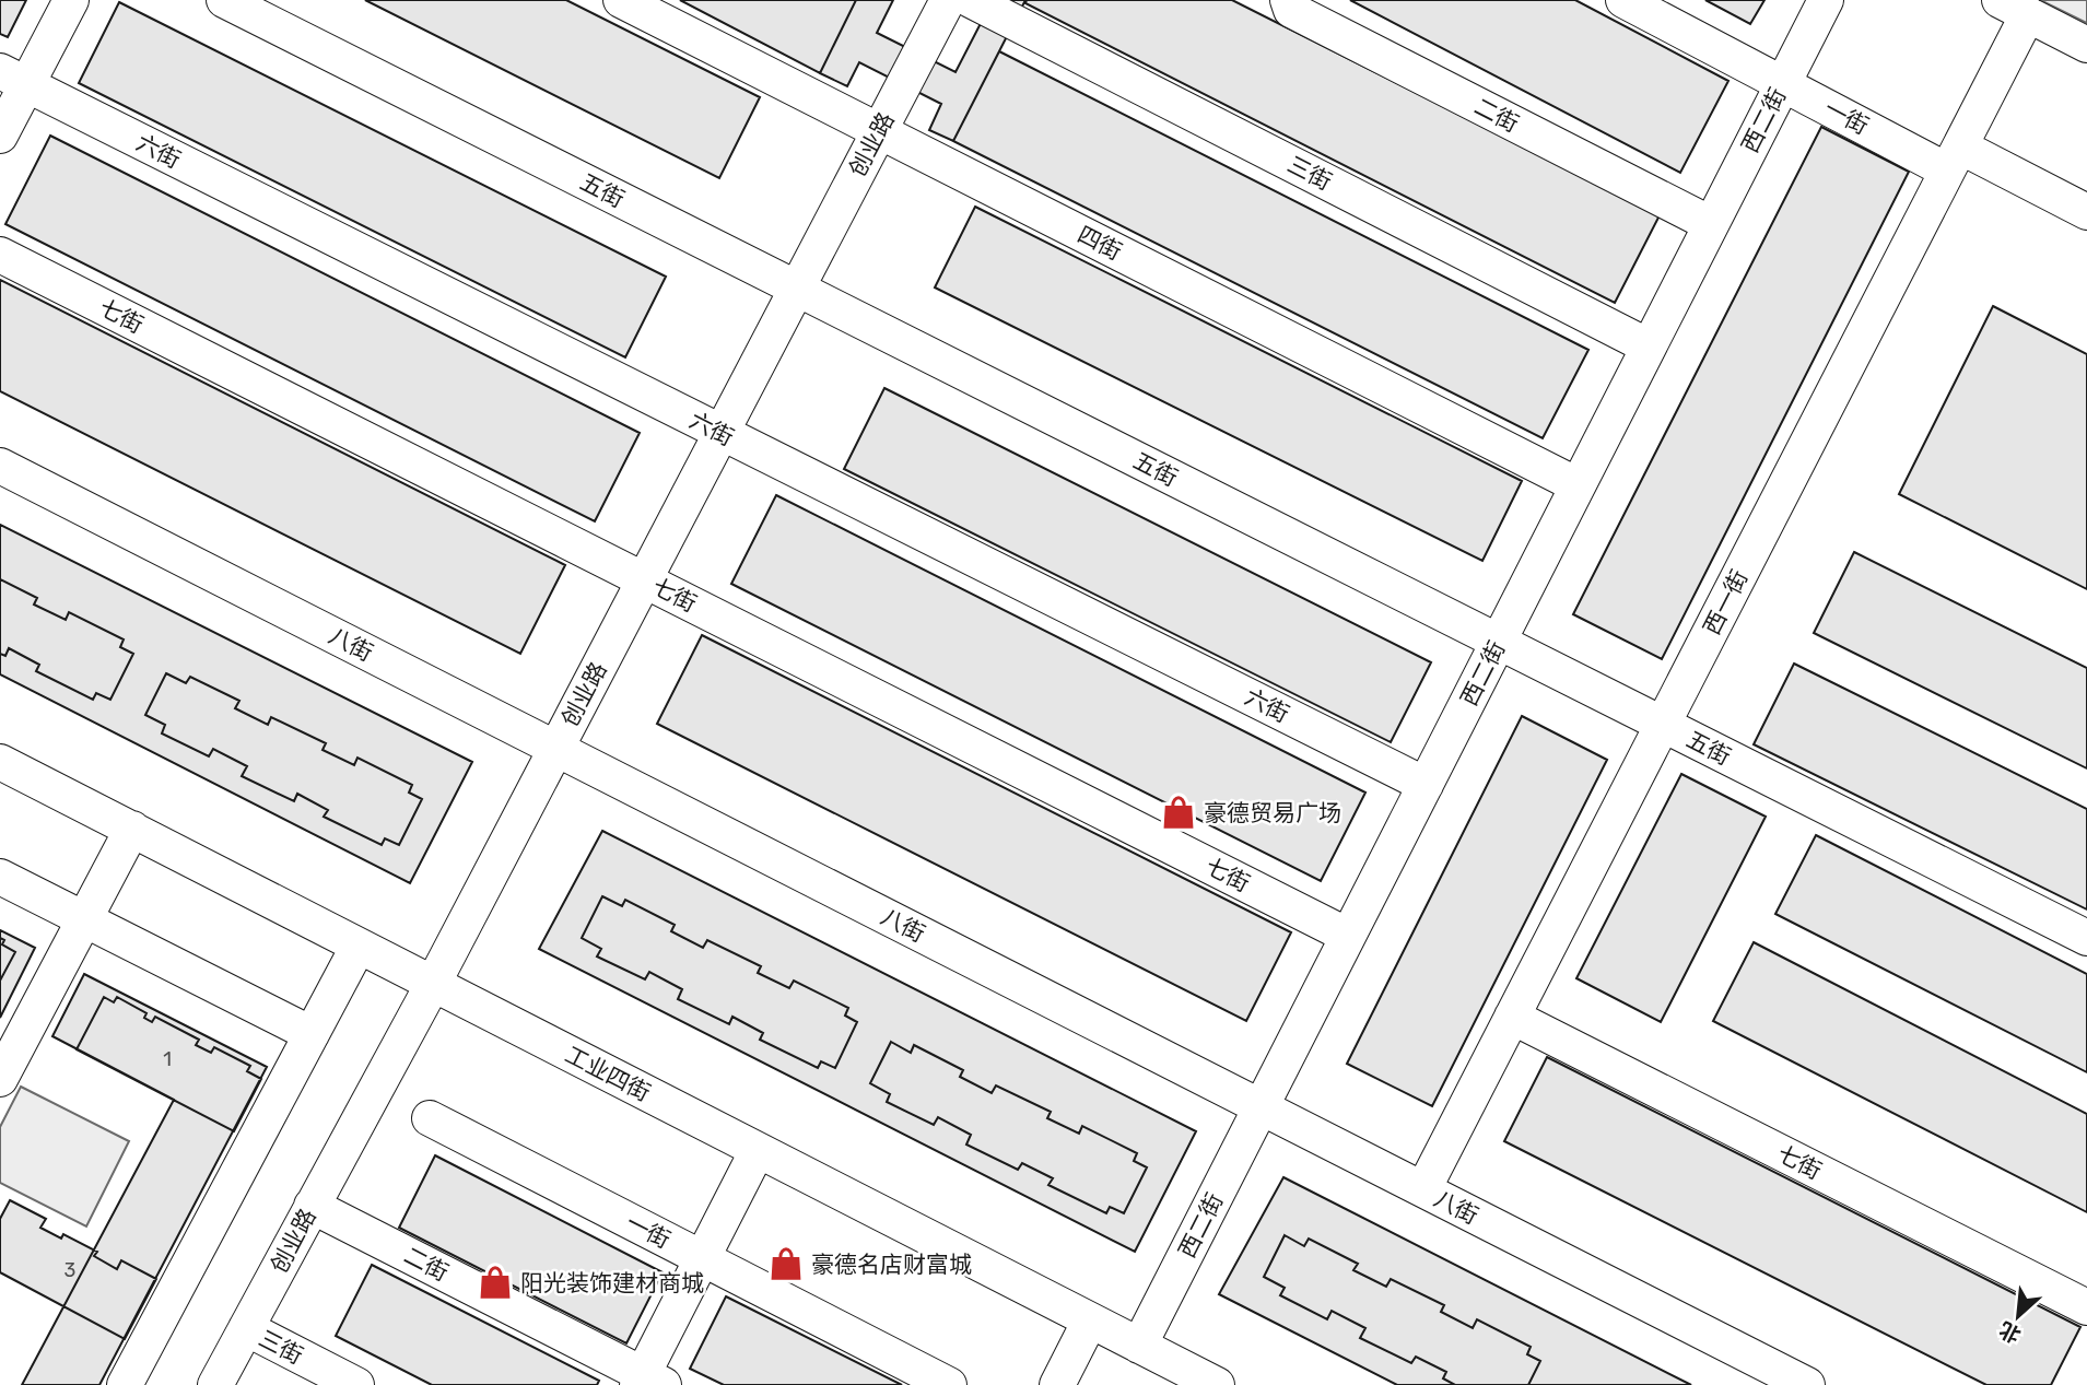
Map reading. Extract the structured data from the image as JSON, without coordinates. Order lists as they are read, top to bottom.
{
  "streets": {
    "street": [
      "二街",
      "一街",
      "西二街",
      "创业路",
      "六街",
      "三街",
      "五街",
      "四街",
      "七街",
      "西一街",
      "八街",
      "工业四街"
    ]
  },
  "crossings": [
    ["二街", "西二街"],
    ["二街", "创业路"],
    ["一街", "西二街"],
    ["一街", "西一街"],
    ["西二街", "六街"],
    ["西二街", "三街"],
    ["西二街", "五街"],
    ["西二街", "四街"],
    ["西二街", "七街"],
    ["西二街", "八街"],
    ["西二街", "工业四街"],
    ["创业路", "六街"],
    ["创业路", "三街"],
    ["创业路", "五街"],
    ["创业路", "四街"],
    ["创业路", "七街"],
    ["创业路", "八街"],
    ["创业路", "工业四街"],
    ["五街", "西一街"],
    ["七街", "西一街"],
    ["西一街", "八街"]
  ],
  "places": {
    "shop": ["豪德贸易广场", "豪德名店财富城", "阳光装饰建材商城"]
  },
  "house_numbers": ["1", "3"],
  "north": "bottom left"
}
